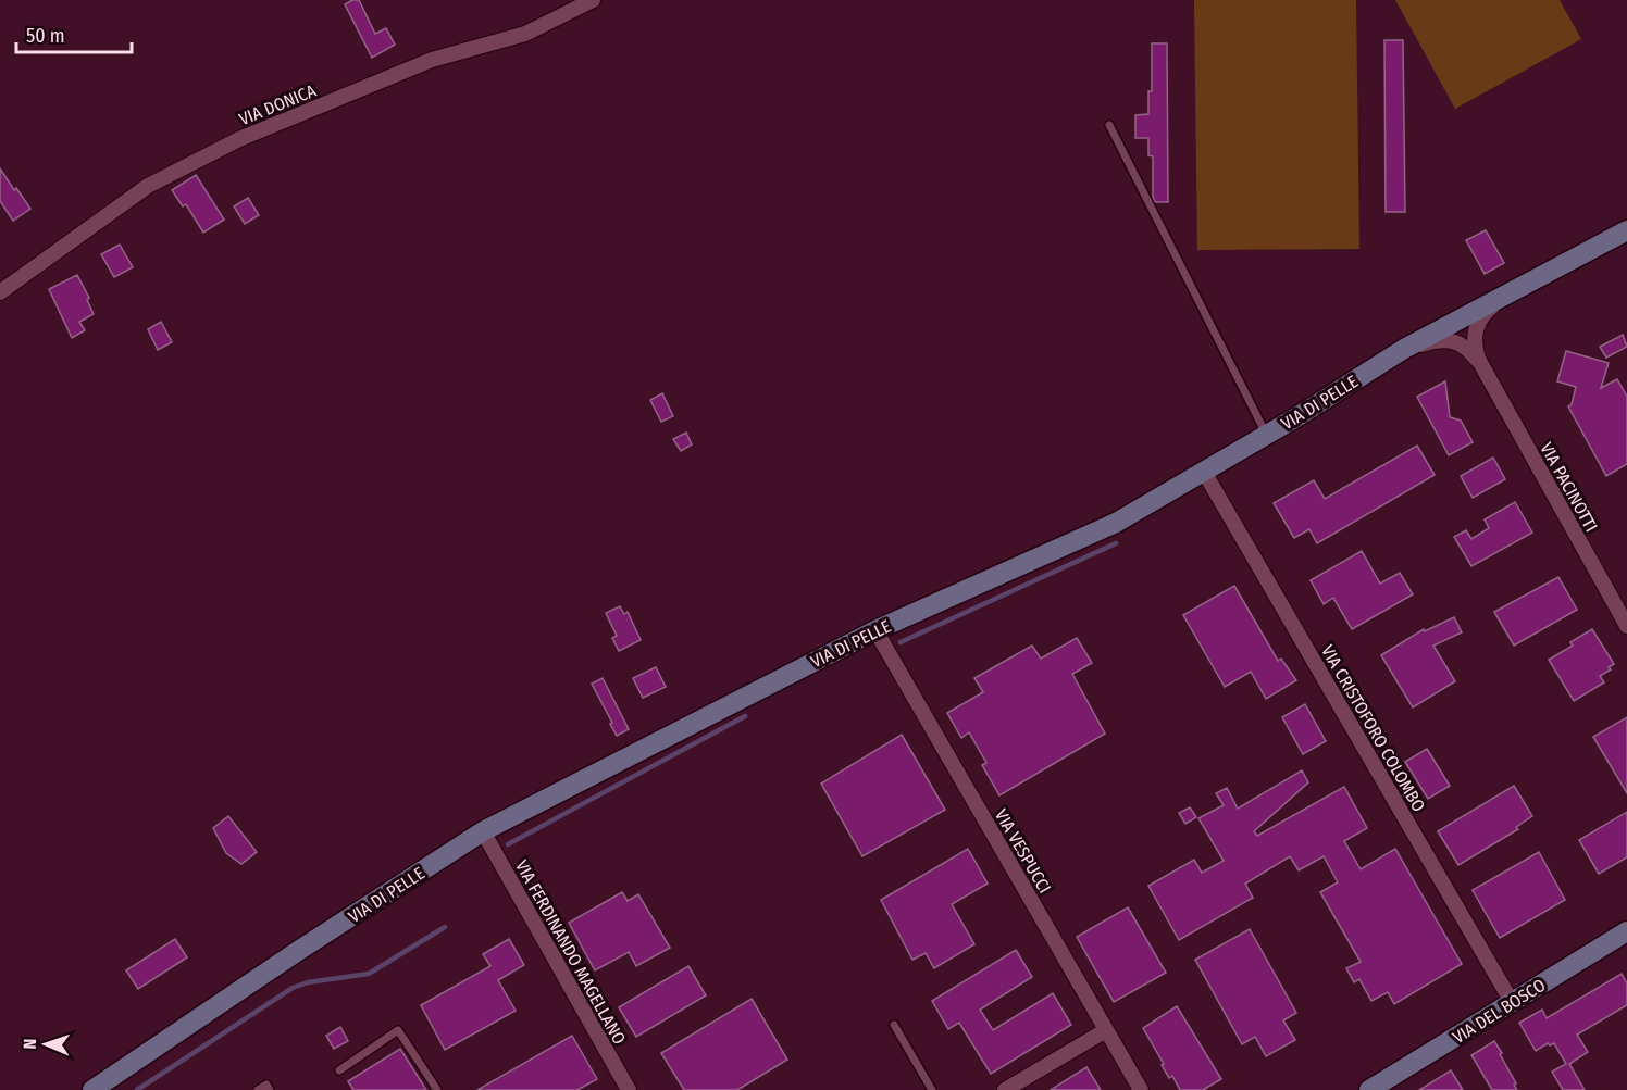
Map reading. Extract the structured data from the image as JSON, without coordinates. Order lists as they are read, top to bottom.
{
  "streets": {
    "street": [
      "VIA DONICA",
      "VIA DI PELLE",
      "VIA PACINOTTI",
      "VIA CRISTOFORO COLOMBO",
      "VIA VESPUCCI",
      "VIA FERDINANDO MAGELLANO",
      "VIA DEL BOSCO"
    ]
  },
  "crossings": [
    ["VIA DI PELLE", "VIA PACINOTTI"],
    ["VIA DI PELLE", "VIA CRISTOFORO COLOMBO"],
    ["VIA DI PELLE", "VIA VESPUCCI"],
    ["VIA DI PELLE", "VIA FERDINANDO MAGELLANO"],
    ["VIA CRISTOFORO COLOMBO", "VIA DEL BOSCO"]
  ],
  "scale_bar": "50 m",
  "north": "left"
}
